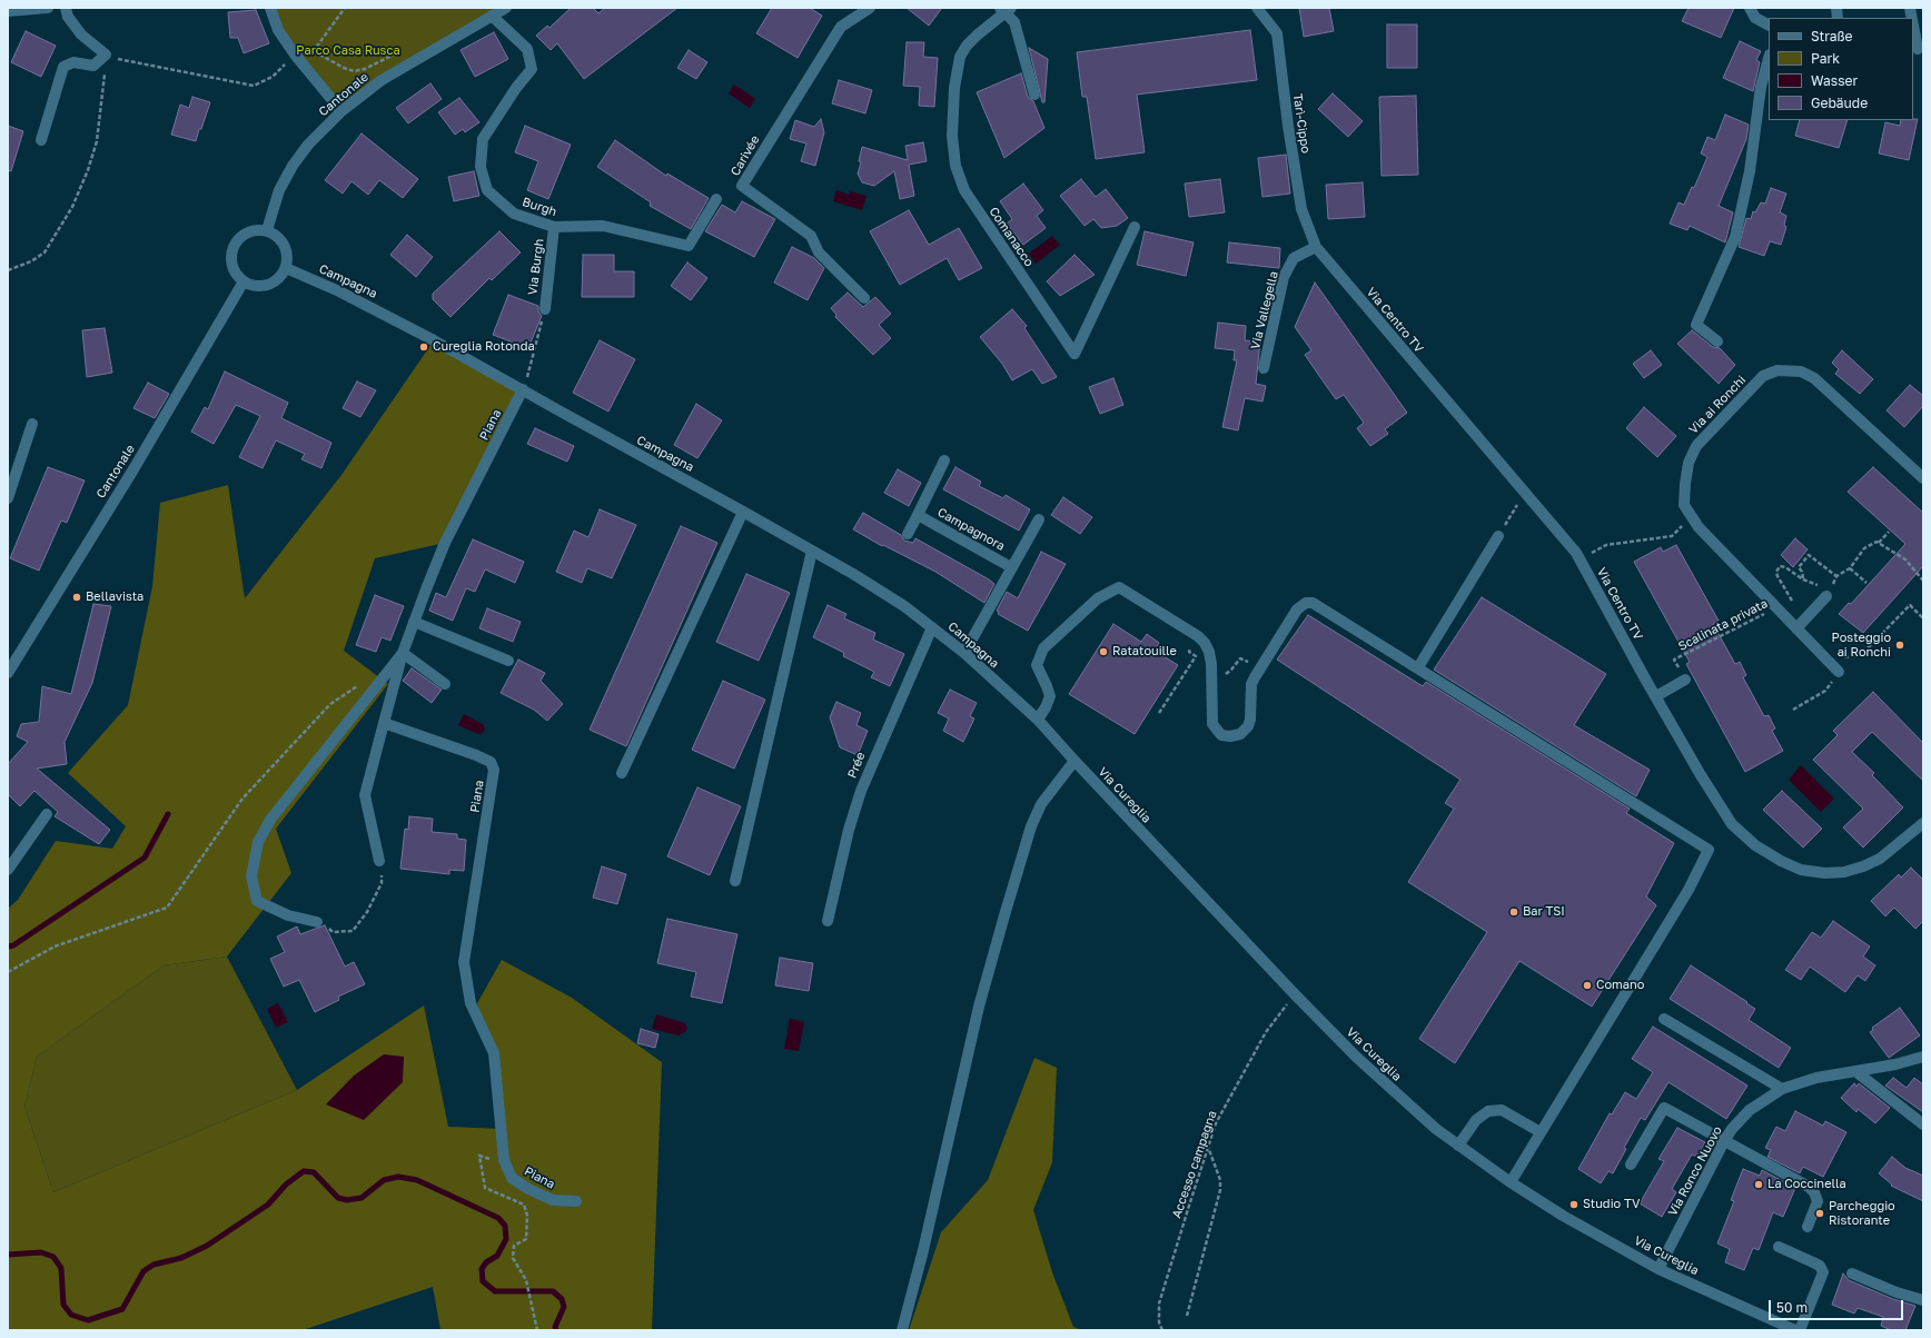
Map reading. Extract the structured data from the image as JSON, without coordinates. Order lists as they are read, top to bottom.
{
  "streets": {
    "street": [
      "Cantonale",
      "Tarì-Cippo",
      "Carivée",
      "Burgh",
      "Comanacco",
      "Via Burgh",
      "Campagna",
      "Via Vallegella",
      "Via Centro TV",
      "Via ai Ronchi",
      "Piana",
      "Campagnora",
      "Prée",
      "Via Cureglia",
      "Via Ronco Nuovo"
    ],
    "path": ["Scalinata privata", "Accesso campagna"]
  },
  "crossings": [
    ["Cantonale", "Burgh"],
    ["Cantonale", "Campagna"],
    ["Tarì-Cippo", "Via Vallegella"],
    ["Tarì-Cippo", "Via Centro TV"],
    ["Burgh", "Via Burgh"],
    ["Campagna", "Piana"],
    ["Campagna", "Campagnora"],
    ["Campagna", "Prée"],
    ["Campagna", "Via Cureglia"],
    ["Via Vallegella", "Via Centro TV"],
    ["Via ai Ronchi", "Scalinata privata"],
    ["Via Cureglia", "Accesso campagna"],
    ["Via Cureglia", "Via Ronco Nuovo"]
  ],
  "parks": ["Parco Casa Rusca"],
  "places": [
    "Cureglia Rotonda",
    "Bellavista",
    "Posteggio ai Ronchi",
    "Ratatouille",
    "Bar TSI",
    "Comano",
    "La Coccinella",
    "Studio TV",
    "Parcheggio Ristorante"
  ],
  "legend": [
    "Straße",
    "Park",
    "Wasser",
    "Gebäude"
  ],
  "scale_bar": "50 m"
}
